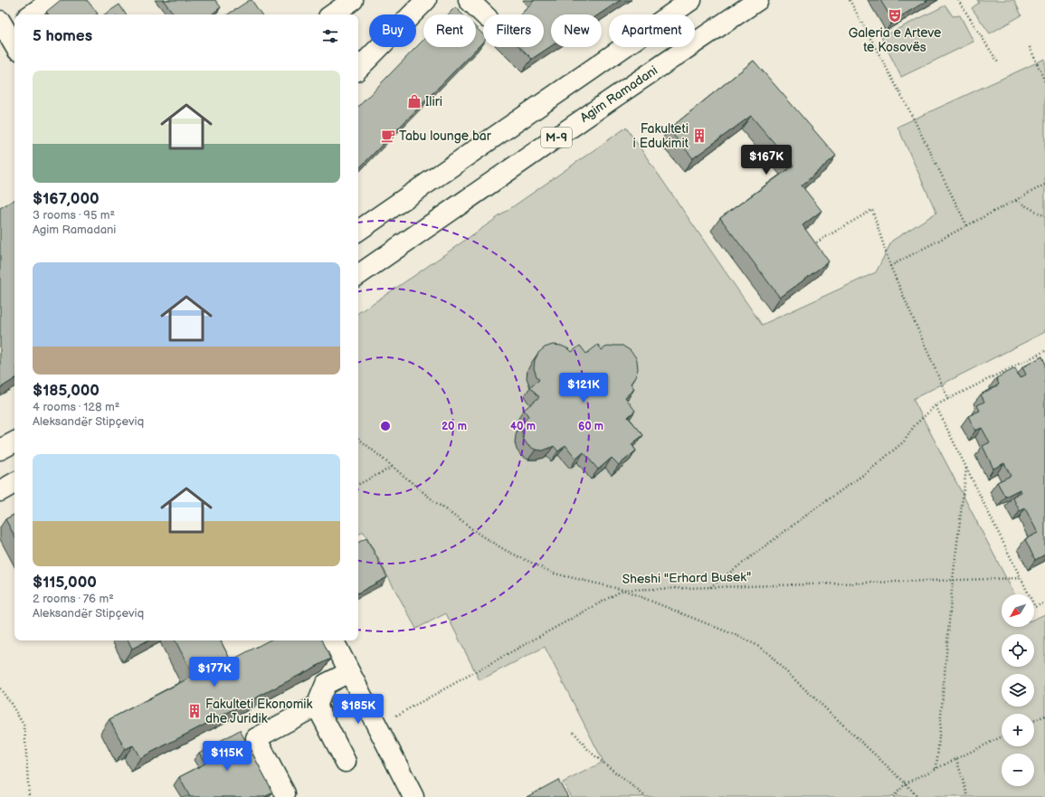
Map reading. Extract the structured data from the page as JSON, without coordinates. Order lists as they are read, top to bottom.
{
  "streets": {
    "main road": ["Agim Ramadani", "M-9"],
    "path": ["Sheshi \"Erhard Busek\""]
  },
  "places": {
    "theatre": ["Galeria e Arteve te Kosovës"],
    "shop": ["Iliri"],
    "cafe": ["Tabu lounge bar"],
    "building": ["Fakulteti i Edukimit", "Fakulteti Ekonomik dhe Juridik"]
  },
  "north": "bottom left",
  "page": {
    "chip": [
      "Buy",
      "Rent",
      "Filters",
      "New",
      "Apartment"
    ],
    "heading": "5 homes",
    "list": [
      {
        "name": "$167,000",
        "note": "3 rooms · 95 m² · Agim Ramadani"
      },
      {
        "name": "$185,000",
        "note": "4 rooms · 128 m² · Aleksandër Stipçeviq"
      },
      {
        "name": "$115,000",
        "note": "2 rooms · 76 m² · Aleksandër Stipçeviq"
      }
    ],
    "price": [
      "$167K",
      "$121K",
      "$177K",
      "$185K",
      "$115K"
    ],
    "map_buttons": ["+", "−"]
  },
  "rings": ["20 m", "40 m", "60 m"]
}
